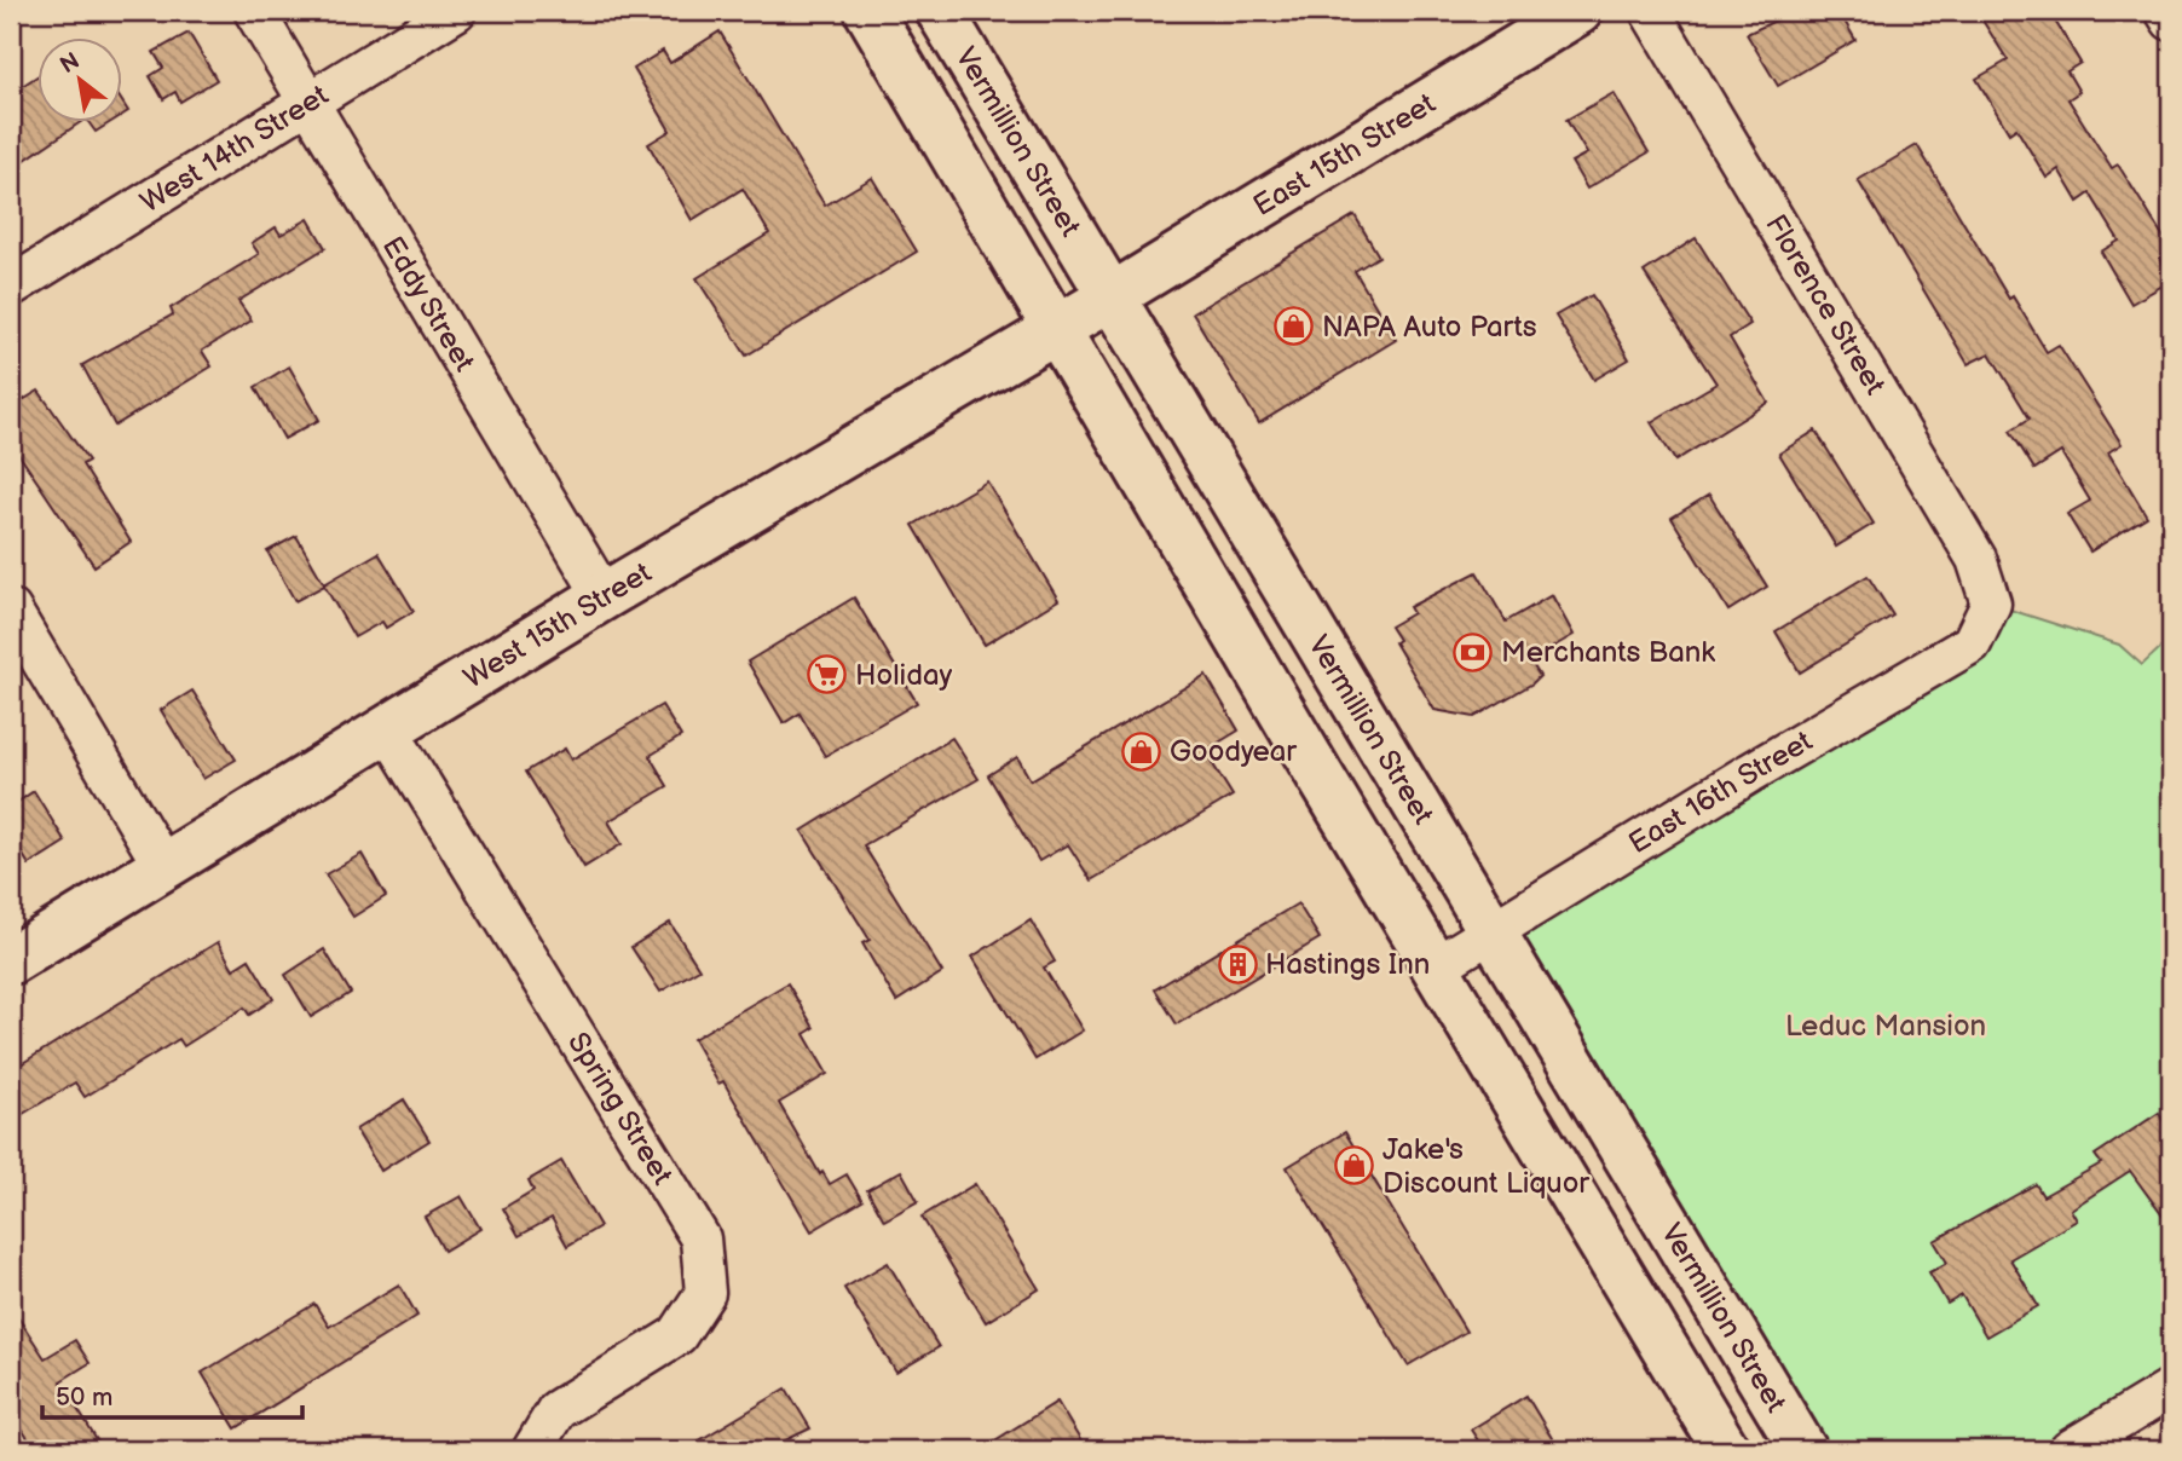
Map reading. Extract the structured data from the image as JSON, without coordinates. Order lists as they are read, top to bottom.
{
  "streets": {
    "main road": ["Vermillion Street", "East 15th Street", "West 15th Street"],
    "street": [
      "West 14th Street",
      "Eddy Street",
      "Florence Street",
      "East 16th Street",
      "Spring Street"
    ]
  },
  "crossings": [
    ["Vermillion Street", "East 15th Street"],
    ["Vermillion Street", "West 15th Street"],
    ["Vermillion Street", "East 16th Street"],
    ["West 14th Street", "Eddy Street"],
    ["East 15th Street", "West 15th Street"],
    ["Eddy Street", "West 15th Street"],
    ["Florence Street", "East 16th Street"],
    ["West 15th Street", "Spring Street"]
  ],
  "parks": ["Leduc Mansion"],
  "places": {
    "shop": ["NAPA Auto Parts", "Goodyear", "Jake's Discount Liquor"],
    "bank": ["Merchants Bank"],
    "supermarket": ["Holiday"],
    "building": ["Hastings Inn"]
  },
  "scale_bar": "50 m",
  "north": "top left"
}
